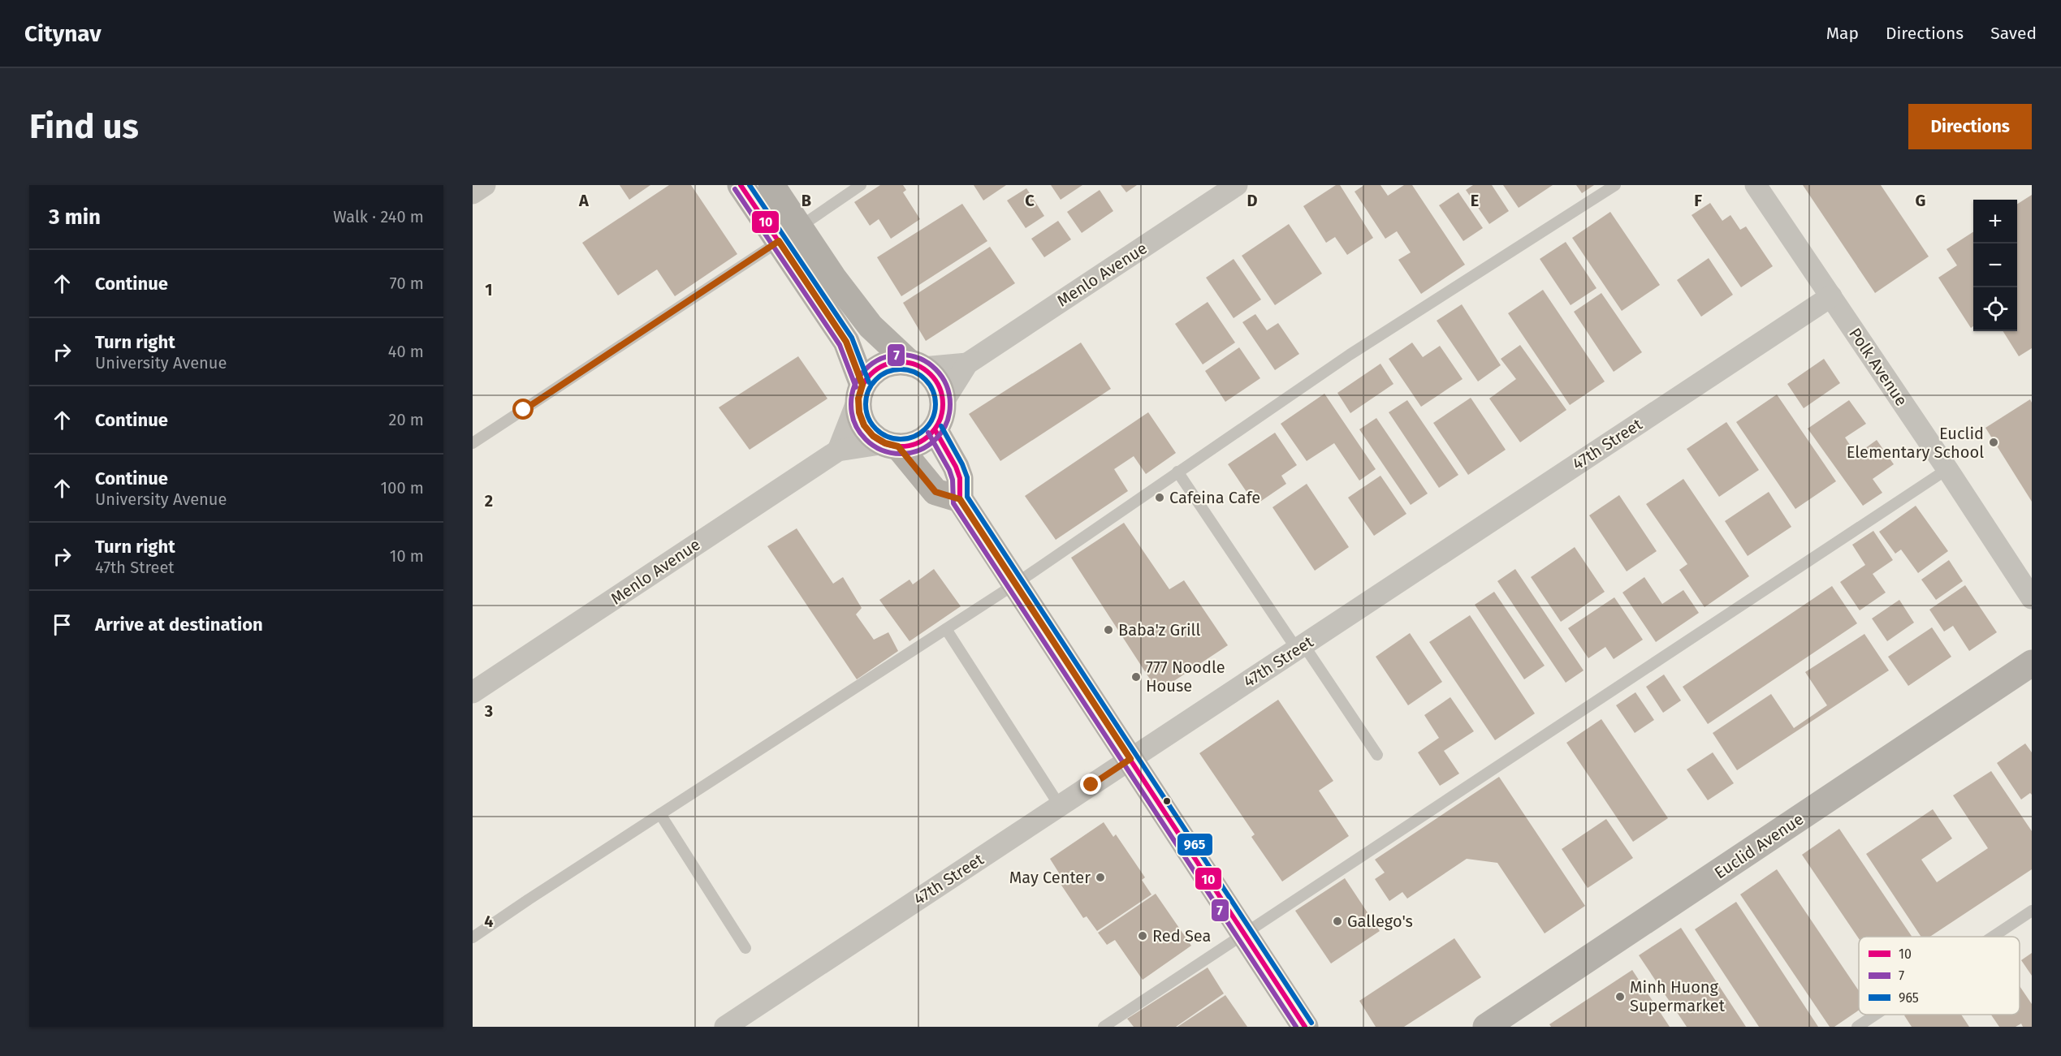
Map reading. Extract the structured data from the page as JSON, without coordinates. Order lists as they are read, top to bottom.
{
  "streets": {
    "main road": ["Euclid Avenue"],
    "street": ["Menlo Avenue", "Polk Avenue", "47th Street"]
  },
  "crossings": [
    ["Polk Avenue", "47th Street"]
  ],
  "places": [
    "Euclid Elementary School",
    "Cafeina Cafe",
    "Baba'z Grill",
    "777 Noodle House",
    "May Center",
    "Gallego's",
    "Red Sea",
    "Minh Huong Supermarket"
  ],
  "lines": ["transit line 10", "transit line 965", "transit line 7"],
  "legend": ["10", "7", "965"],
  "page": {
    "header": "Citynav",
    "nav": ["Map", "Directions", "Saved"],
    "buttons": "Directions",
    "title": "Find us",
    "heading": ["3 min", "Walk · 240 m"],
    "map_buttons": ["+", "−"],
    "list": [
      ["Continue", "70 m"],
      ["Turn right", "University Avenue", "40 m"],
      ["Continue", "20 m"],
      ["Continue", "University Avenue", "100 m"],
      ["Turn right", "47th Street", "10 m"],
      "Arrive at destination"
    ]
  },
  "grid": {
    "columns": [
      "A",
      "B",
      "C",
      "D",
      "E",
      "F",
      "G"
    ],
    "rows": [
      "1",
      "2",
      "3",
      "4"
    ]
  }
}
